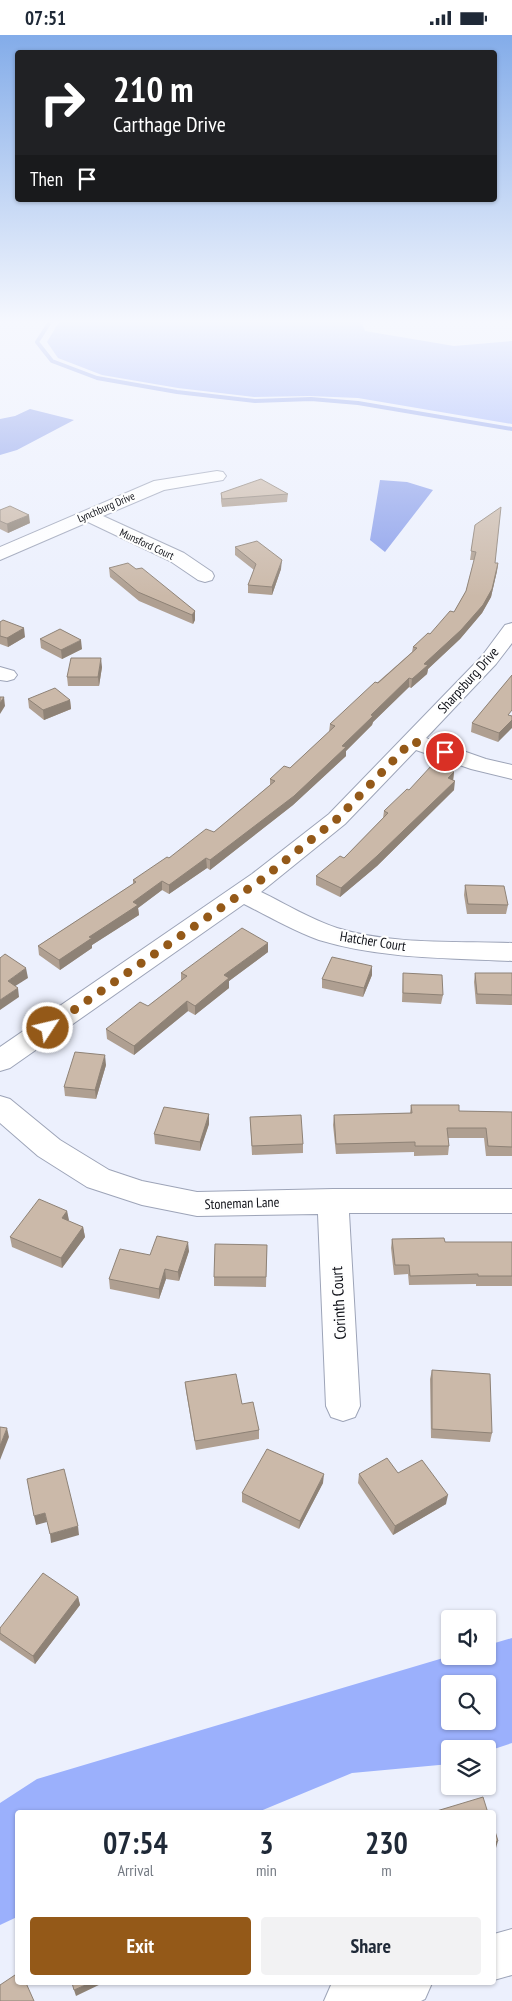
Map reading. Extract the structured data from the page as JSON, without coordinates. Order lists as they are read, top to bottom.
{
  "streets": {
    "street": [
      "Lynchburg Drive",
      "Munsford Court",
      "Sharpsburg Drive",
      "Hatcher Court",
      "Stoneman Lane",
      "Corinth Court"
    ]
  },
  "crossings": [
    ["Lynchburg Drive", "Munsford Court"],
    ["Sharpsburg Drive", "Hatcher Court"],
    ["Stoneman Lane", "Corinth Court"]
  ],
  "page": {
    "status": "07:51",
    "turn": ["210 m", "Carthage Drive"],
    "then": "Then",
    "eta": [
      "07:54",
      "Arrival",
      "3",
      "min",
      "230",
      "m"
    ],
    "buttons": ["Exit", "Share"]
  }
}
